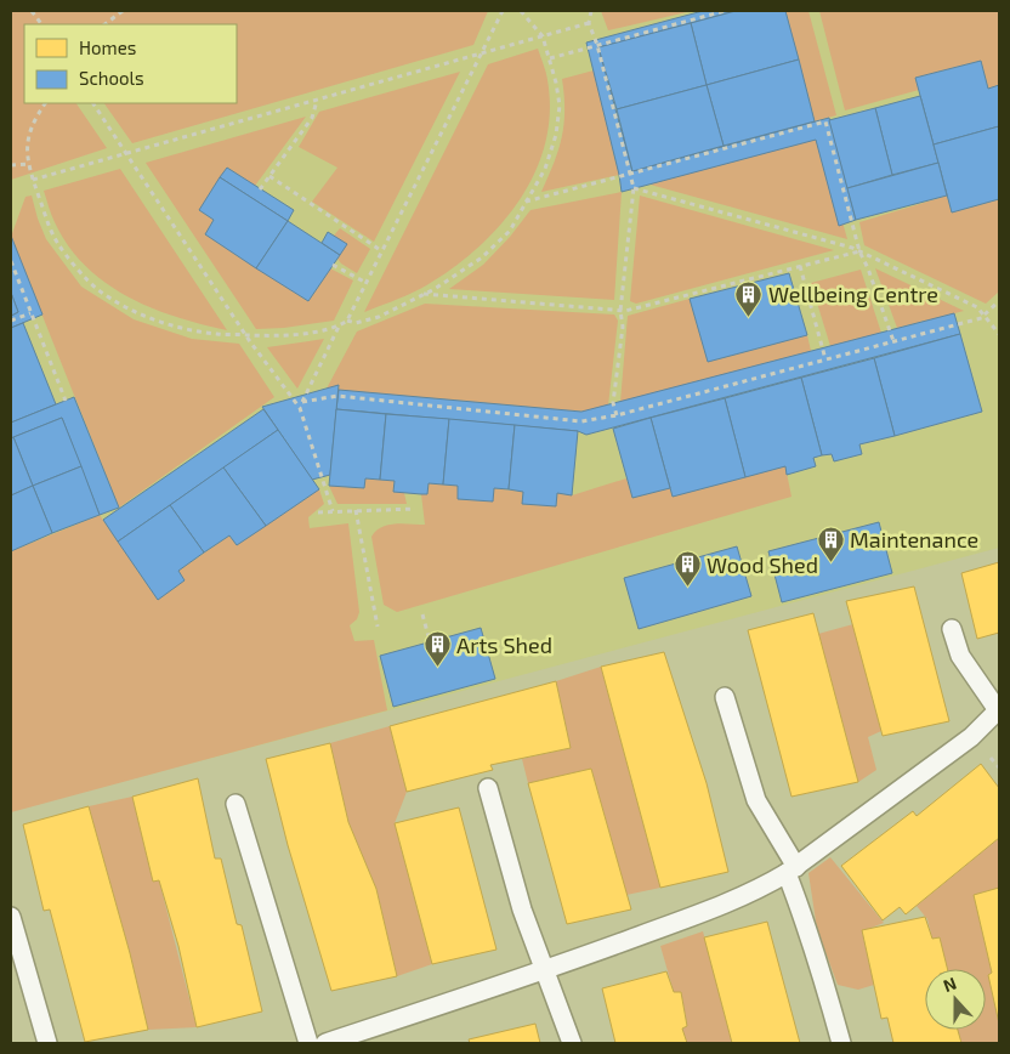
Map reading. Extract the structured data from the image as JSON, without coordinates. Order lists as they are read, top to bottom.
{
  "places": {
    "building": [
      "Wellbeing Centre",
      "Maintenance",
      "Wood Shed",
      "Arts Shed"
    ]
  },
  "legend": ["Homes", "Schools"],
  "north": "top"
}
